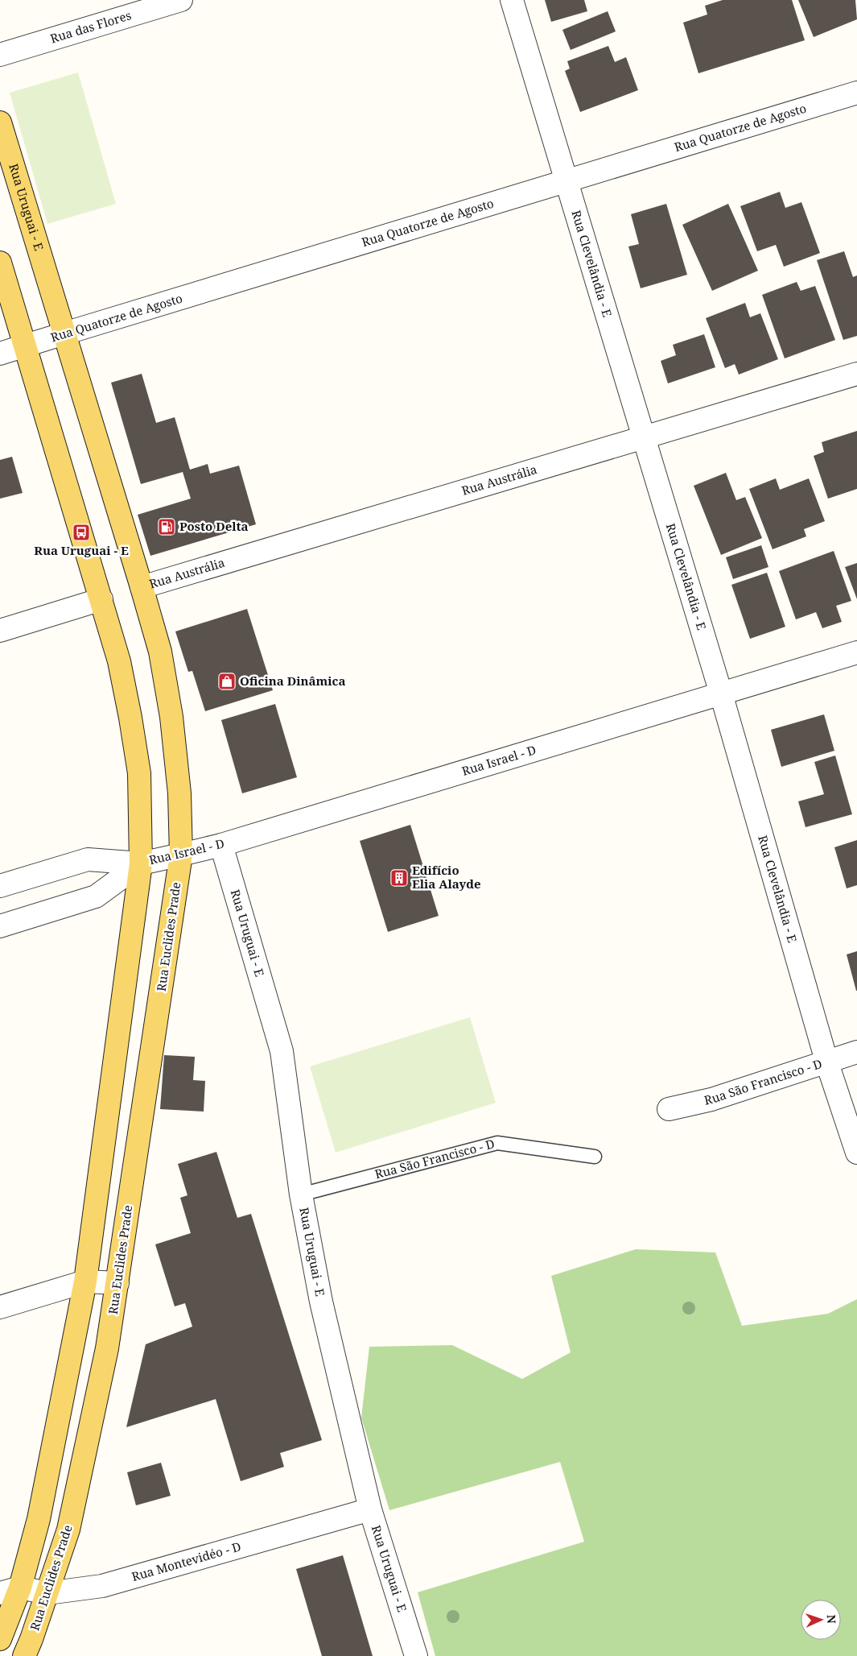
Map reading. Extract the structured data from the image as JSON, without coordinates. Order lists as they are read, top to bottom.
{
  "streets": {
    "main road": ["Rua Uruguai - E", "Rua Euclides Prade"],
    "street": [
      "Rua das Flores",
      "Rua Quatorze de Agosto",
      "Rua Clevelândia - E",
      "Rua Austrália",
      "Rua Israel - D",
      "Rua São Francisco - D",
      "Rua Montevidéo - D"
    ]
  },
  "crossings": [
    ["Rua Quatorze de Agosto", "Rua Uruguai - E"],
    ["Rua Quatorze de Agosto", "Rua Clevelândia - E"],
    ["Rua Uruguai - E", "Rua Austrália"],
    ["Rua Uruguai - E", "Rua Israel - D"],
    ["Rua Uruguai - E", "Rua Euclides Prade"],
    ["Rua Uruguai - E", "Rua São Francisco - D"],
    ["Rua Uruguai - E", "Rua Montevidéo - D"],
    ["Rua Clevelândia - E", "Rua Austrália"],
    ["Rua Clevelândia - E", "Rua Israel - D"],
    ["Rua Clevelândia - E", "Rua São Francisco - D"],
    ["Rua Israel - D", "Rua Euclides Prade"],
    ["Rua Euclides Prade", "Rua Montevidéo - D"]
  ],
  "places": {
    "fuel station": ["Posto Delta"],
    "bus stop": ["Rua Uruguai - E"],
    "shop": ["Oficina Dinâmica"],
    "building": ["Edifício Elia Alayde"]
  },
  "north": "right"
}
